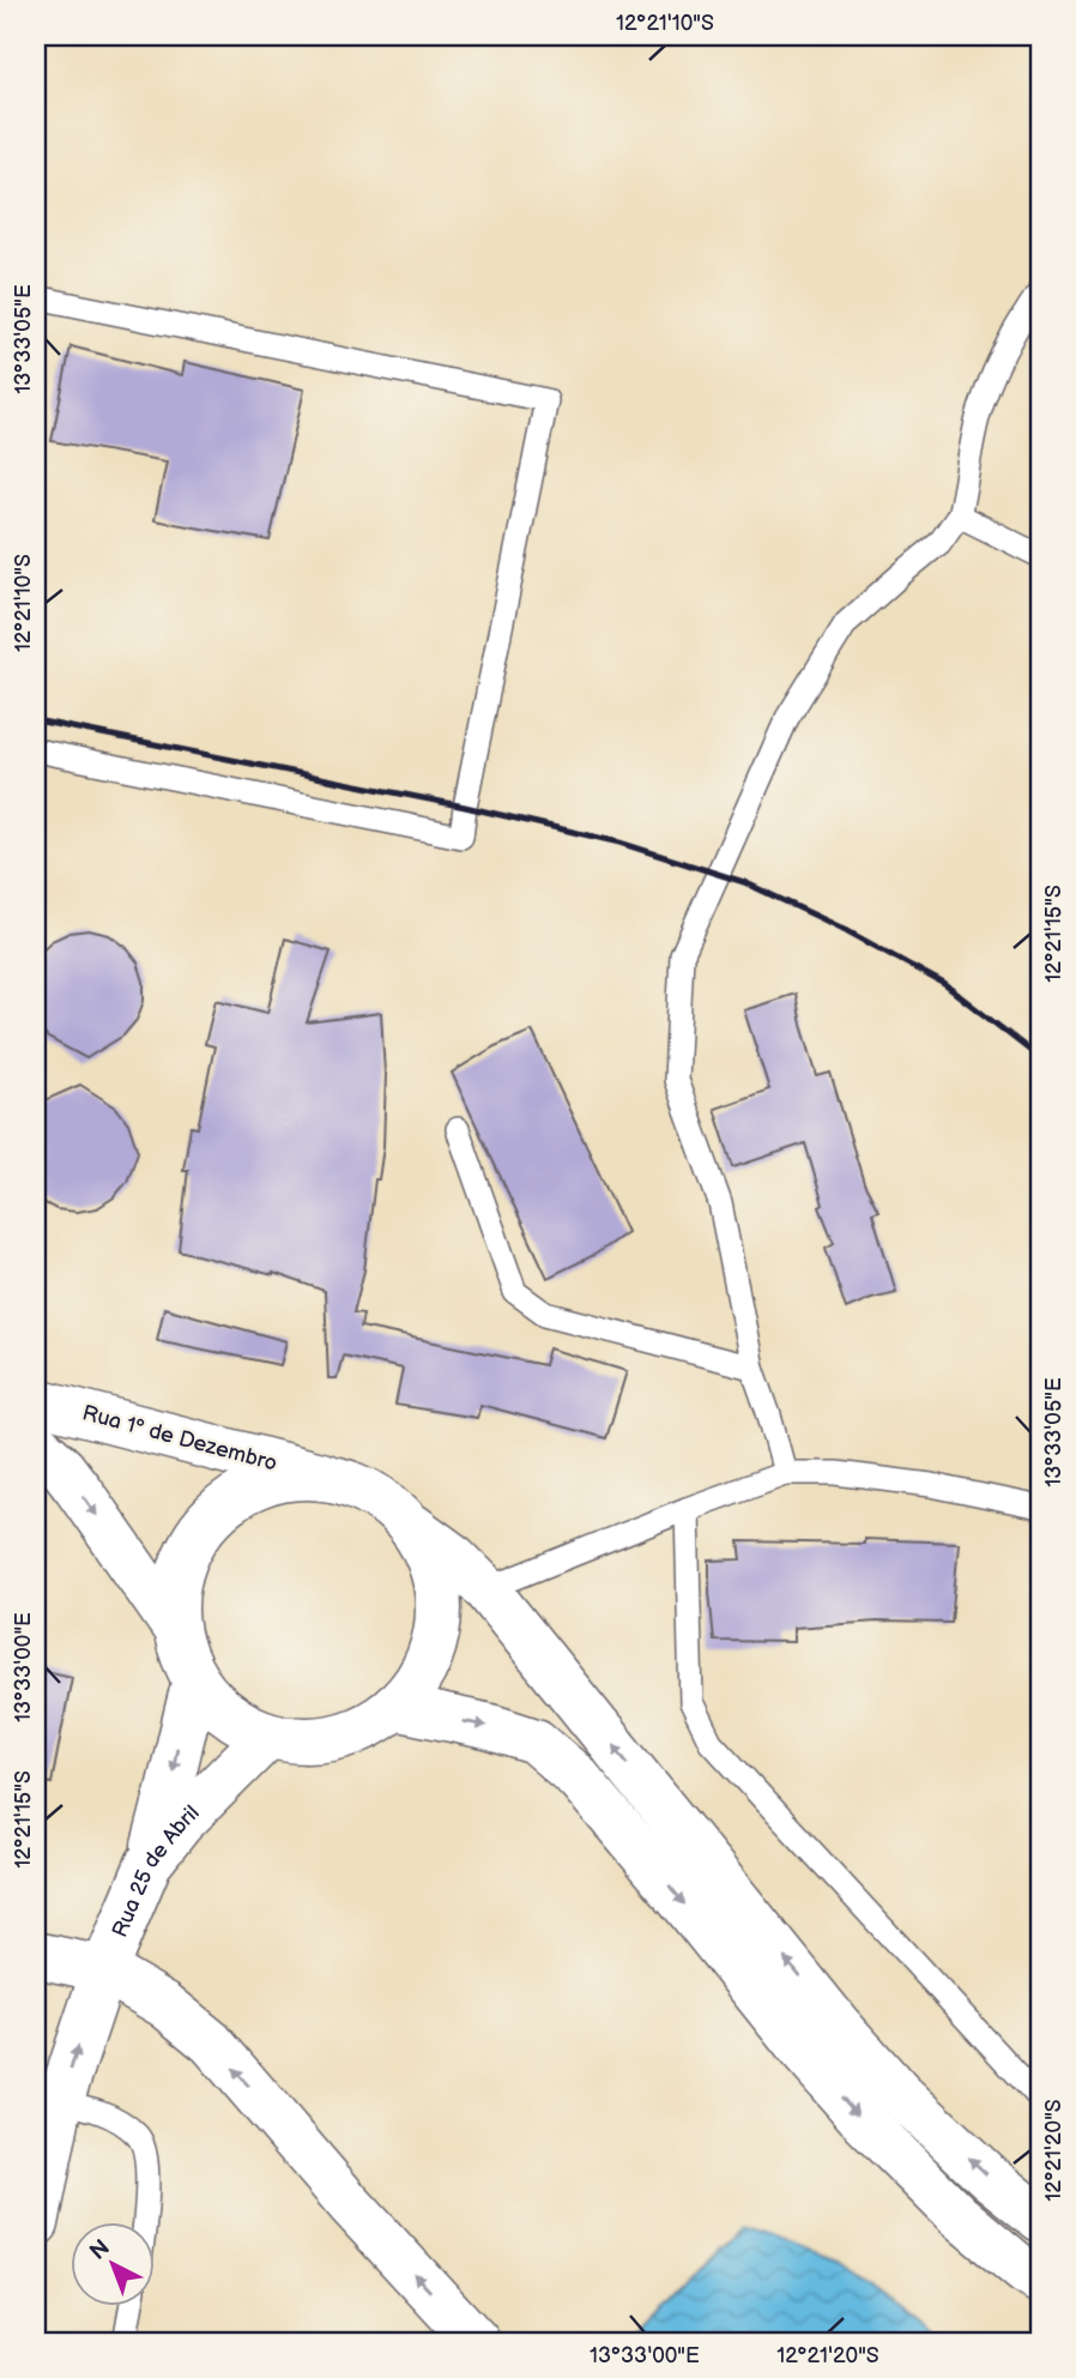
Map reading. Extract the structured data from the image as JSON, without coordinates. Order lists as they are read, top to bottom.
{
  "streets": {
    "main road": ["Rua 1º de Dezembro", "Rua 25 de Abril"]
  },
  "crossings": [
    ["Rua 1º de Dezembro", "Rua 25 de Abril"]
  ],
  "north": "top left",
  "coordinates": [
    "12°21'10\"S",
    "13°33'05\"E",
    "12°21'15\"S",
    "13°33'00\"E",
    "12°21'20\"S"
  ]
}
